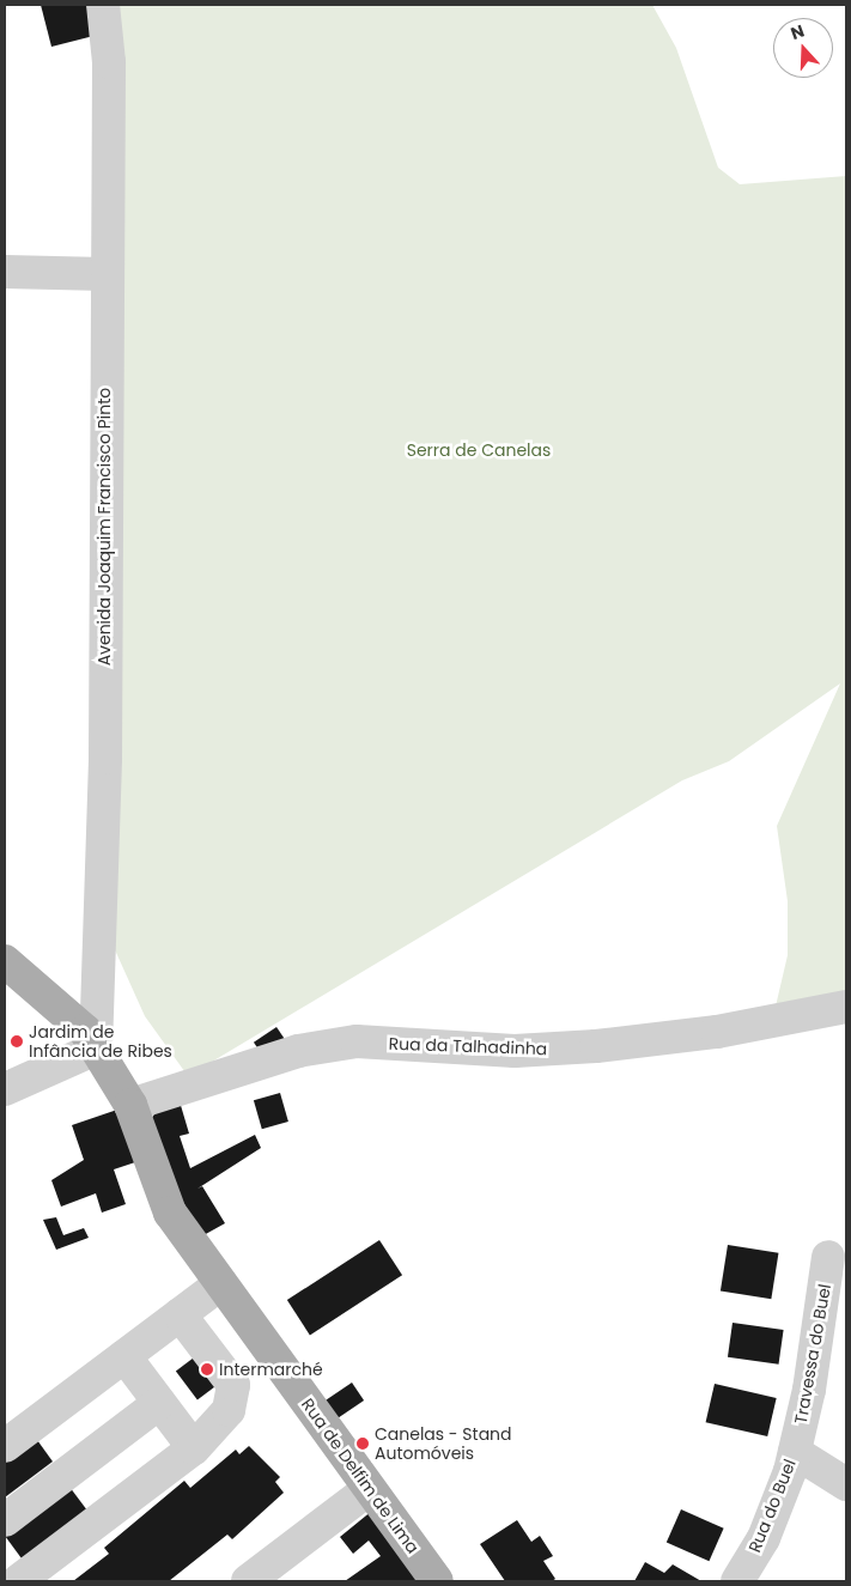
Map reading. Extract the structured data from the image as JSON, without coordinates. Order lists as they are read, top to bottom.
{
  "streets": {
    "main road": ["Rua de Delfim de Lima"],
    "street": [
      "Avenida Joaquim Francisco Pinto",
      "Rua da Talhadinha",
      "Travessa do Buel",
      "Rua do Buel"
    ]
  },
  "crossings": [
    ["Avenida Joaquim Francisco Pinto", "Rua de Delfim de Lima"],
    ["Rua da Talhadinha", "Rua de Delfim de Lima"],
    ["Travessa do Buel", "Rua do Buel"]
  ],
  "parks": ["Serra de Canelas"],
  "places": ["Jardim de Infância de Ribes", "Intermarché", "Canelas - Stand Automóveis"],
  "north": "top"
}
